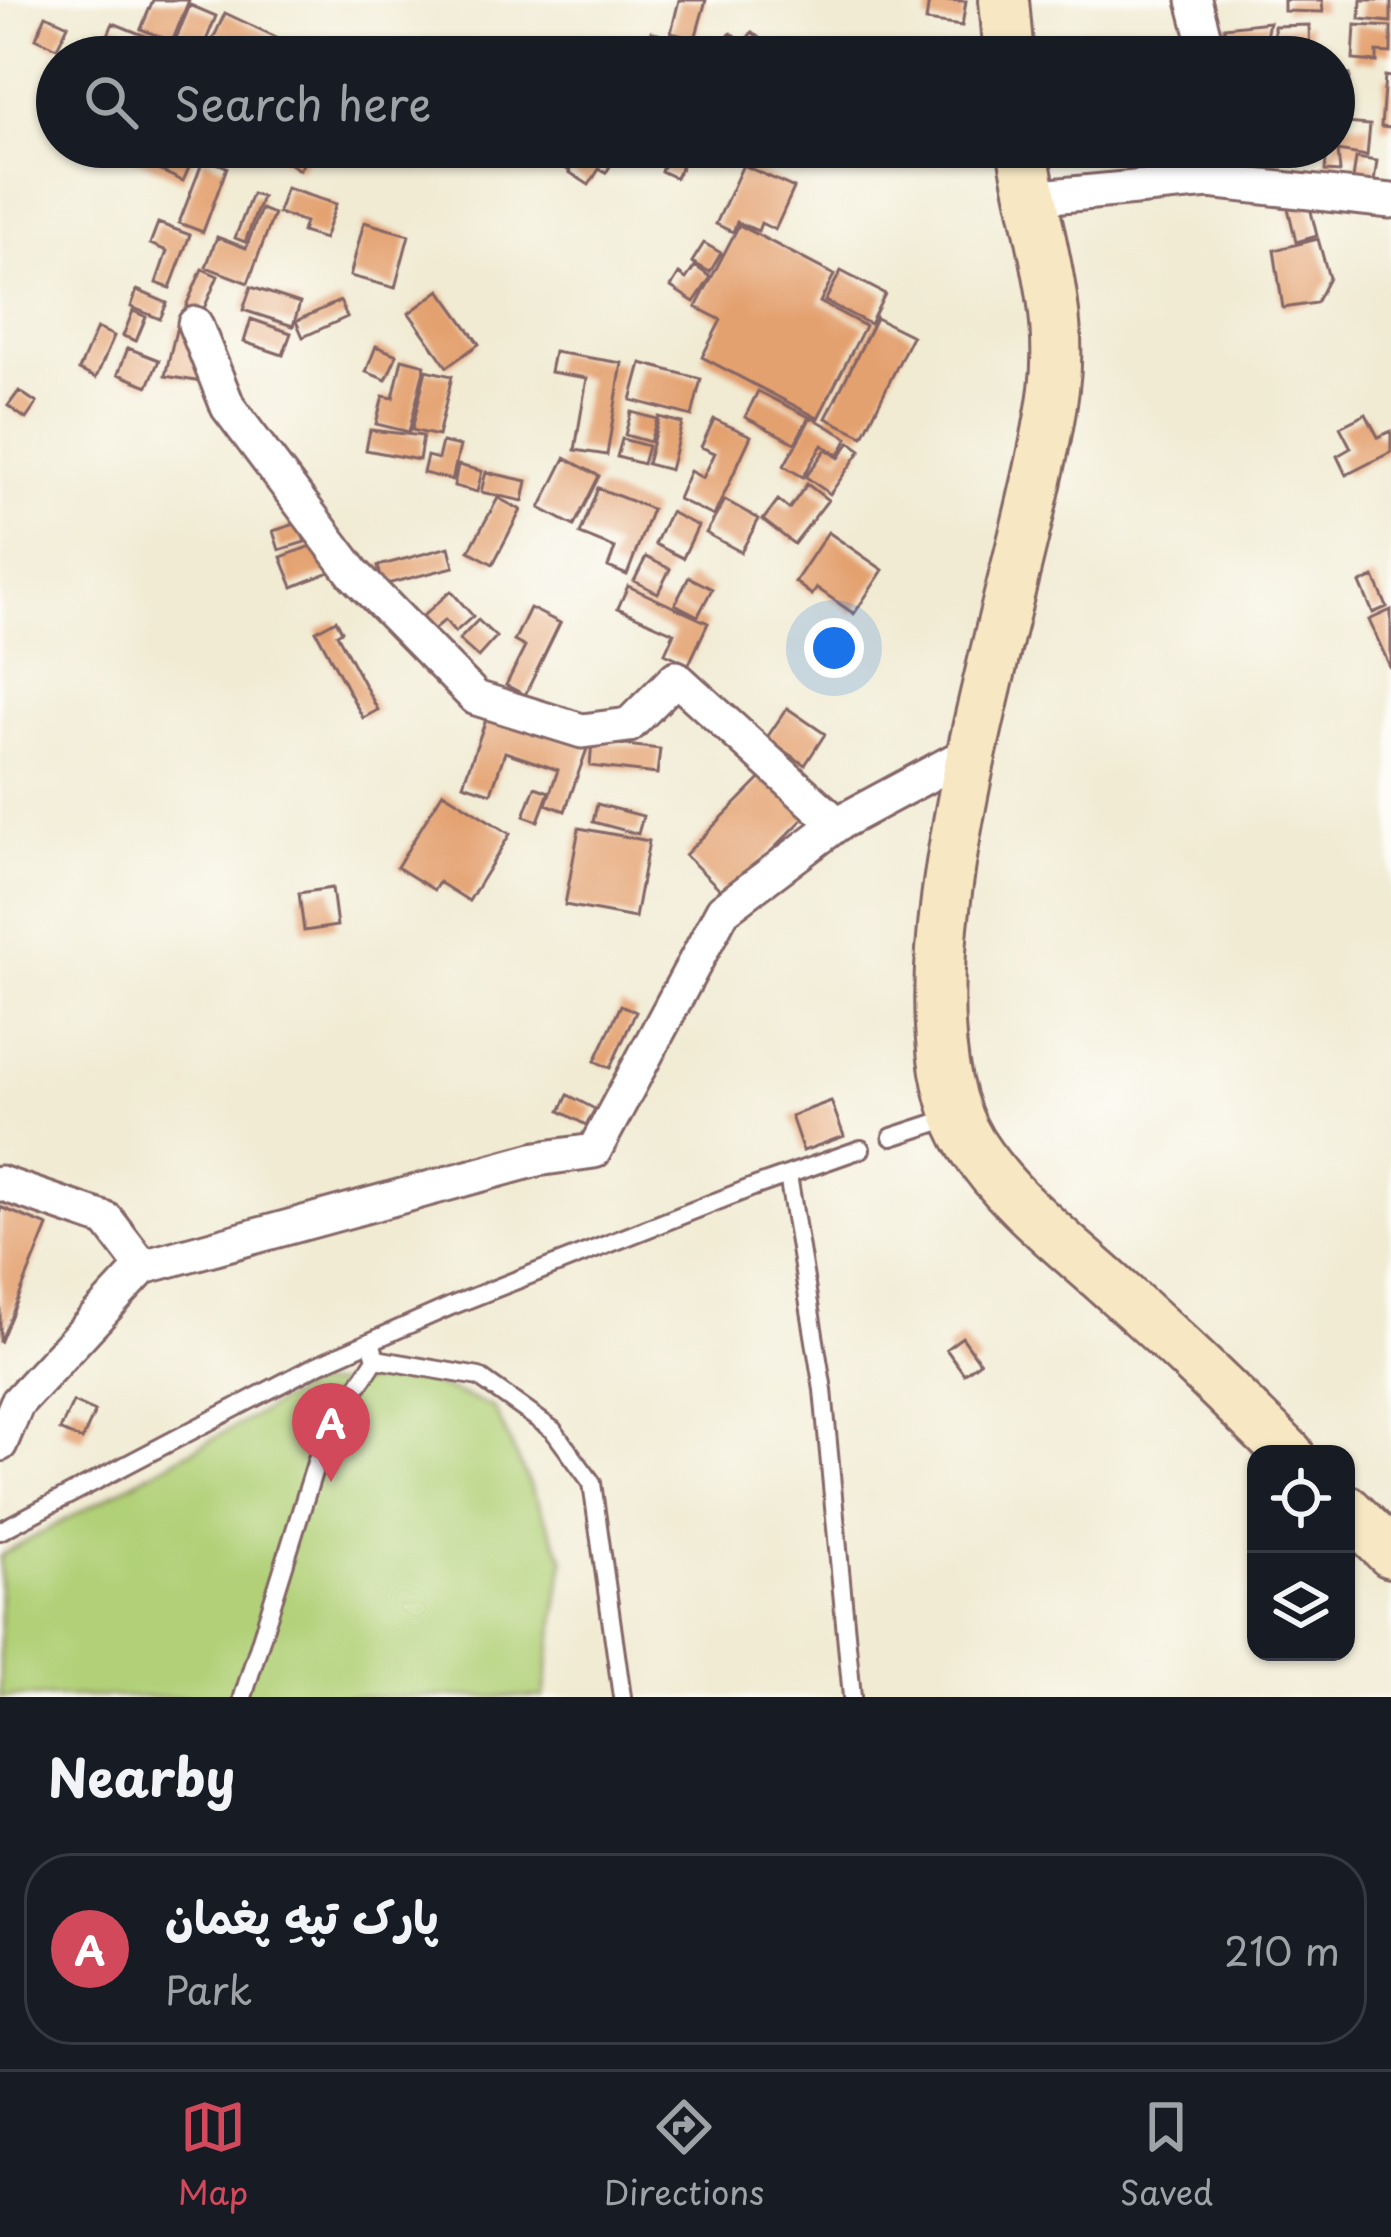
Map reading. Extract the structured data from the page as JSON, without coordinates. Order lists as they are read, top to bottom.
{
  "page": {
    "search": "Search here",
    "pins": "A",
    "heading": "Nearby",
    "list": [
      {
        "mark": "A",
        "name": "پارک تپهِ پغمان",
        "note": "Park",
        "value": "210 m"
      }
    ],
    "nav": ["Map", "Directions", "Saved"]
  }
}
